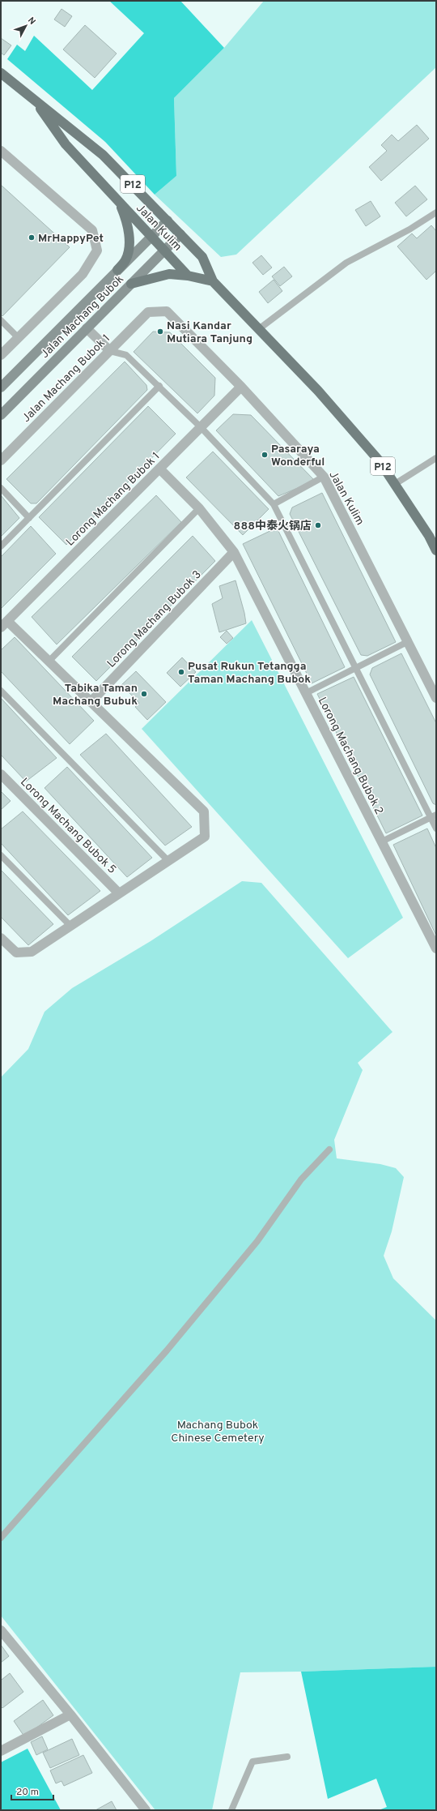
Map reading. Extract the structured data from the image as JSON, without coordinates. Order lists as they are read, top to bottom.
{
  "streets": {
    "main road": ["P12", "Jalan Kulim", "Jalan Machang Bubok"],
    "street": [
      "Jalan Machang Bubok 1",
      "Lorong Machang Bubok 1",
      "Lorong Machang Bubok 3",
      "Lorong Machang Bubok 2",
      "Lorong Machang Bubok 5"
    ]
  },
  "crossings": [
    ["Jalan Kulim", "Jalan Machang Bubok"],
    ["Jalan Kulim", "Jalan Machang Bubok 1"],
    ["Jalan Kulim", "Lorong Machang Bubok 1"],
    ["Lorong Machang Bubok 1", "Lorong Machang Bubok 2"],
    ["Lorong Machang Bubok 3", "Lorong Machang Bubok 2"]
  ],
  "parks": ["Machang Bubok Chinese Cemetery"],
  "places": [
    "MrHappyPet",
    "Nasi Kandar Mutiara Tanjung",
    "Pasaraya Wonderful",
    "888中泰火锅店",
    "Pusat Rukun Tetangga Taman Machang Bubok",
    "Tabika Taman Machang Bubuk"
  ],
  "scale_bar": "20 m",
  "north": "top right"
}
